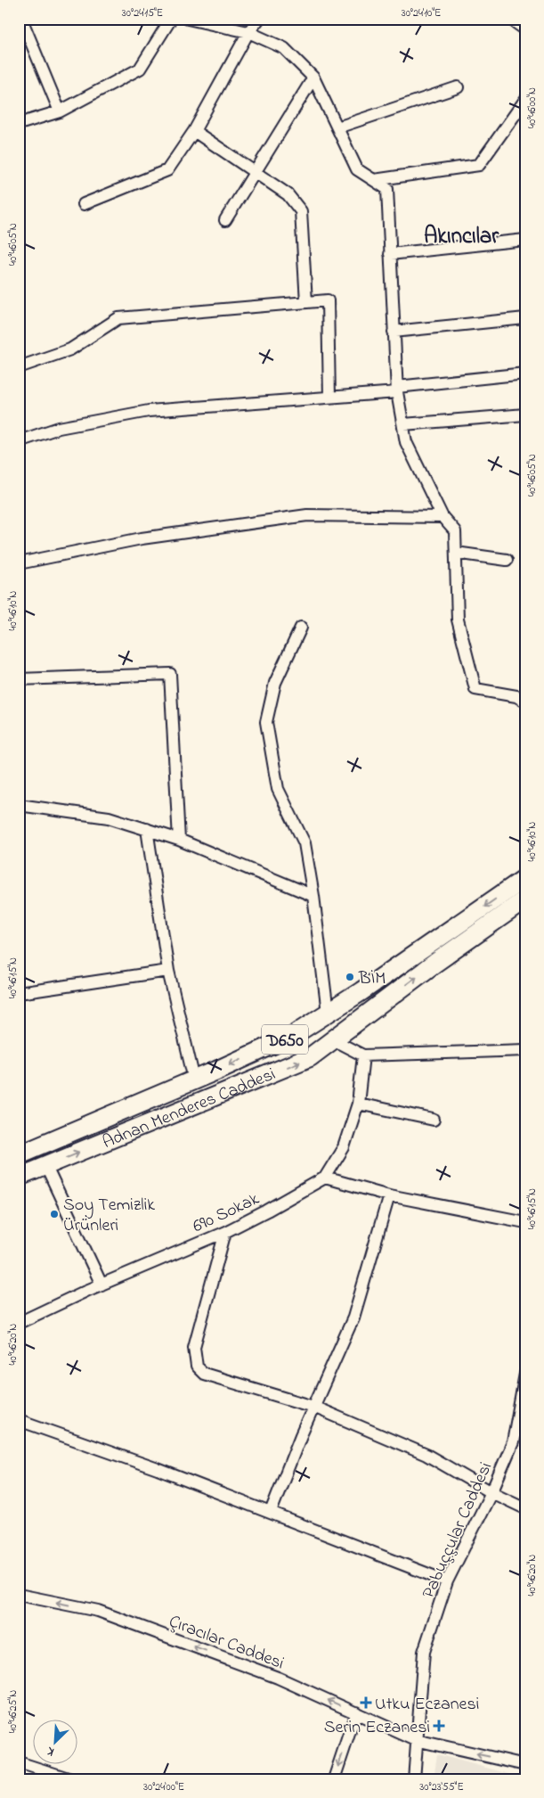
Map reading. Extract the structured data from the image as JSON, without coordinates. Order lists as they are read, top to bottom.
{
  "streets": {
    "main road": ["D650", "Adnan Menderes Caddesi"],
    "street": ["690 Sokak", "Pabuççular Caddesi", "Çıracılar Caddesi"]
  },
  "crossings": [
    ["Pabuççular Caddesi", "Çıracılar Caddesi"]
  ],
  "one_way": ["Çıracılar Caddesi"],
  "districts": ["Akıncılar"],
  "places": {
    "other": ["BİM", "Soy Temizlik Ürünleri"],
    "health": ["Utku Eczanesi", "Serin Eczanesi"]
  },
  "north": "bottom left",
  "coordinates": [
    "30°24'15\"E",
    "30°24'10\"E",
    "40°46'00\"N",
    "40°46'05\"N",
    "40°46'10\"N",
    "40°46'15\"N",
    "40°46'20\"N",
    "40°46'25\"N",
    "30°24'00\"E",
    "30°23'55\"E"
  ]
}
